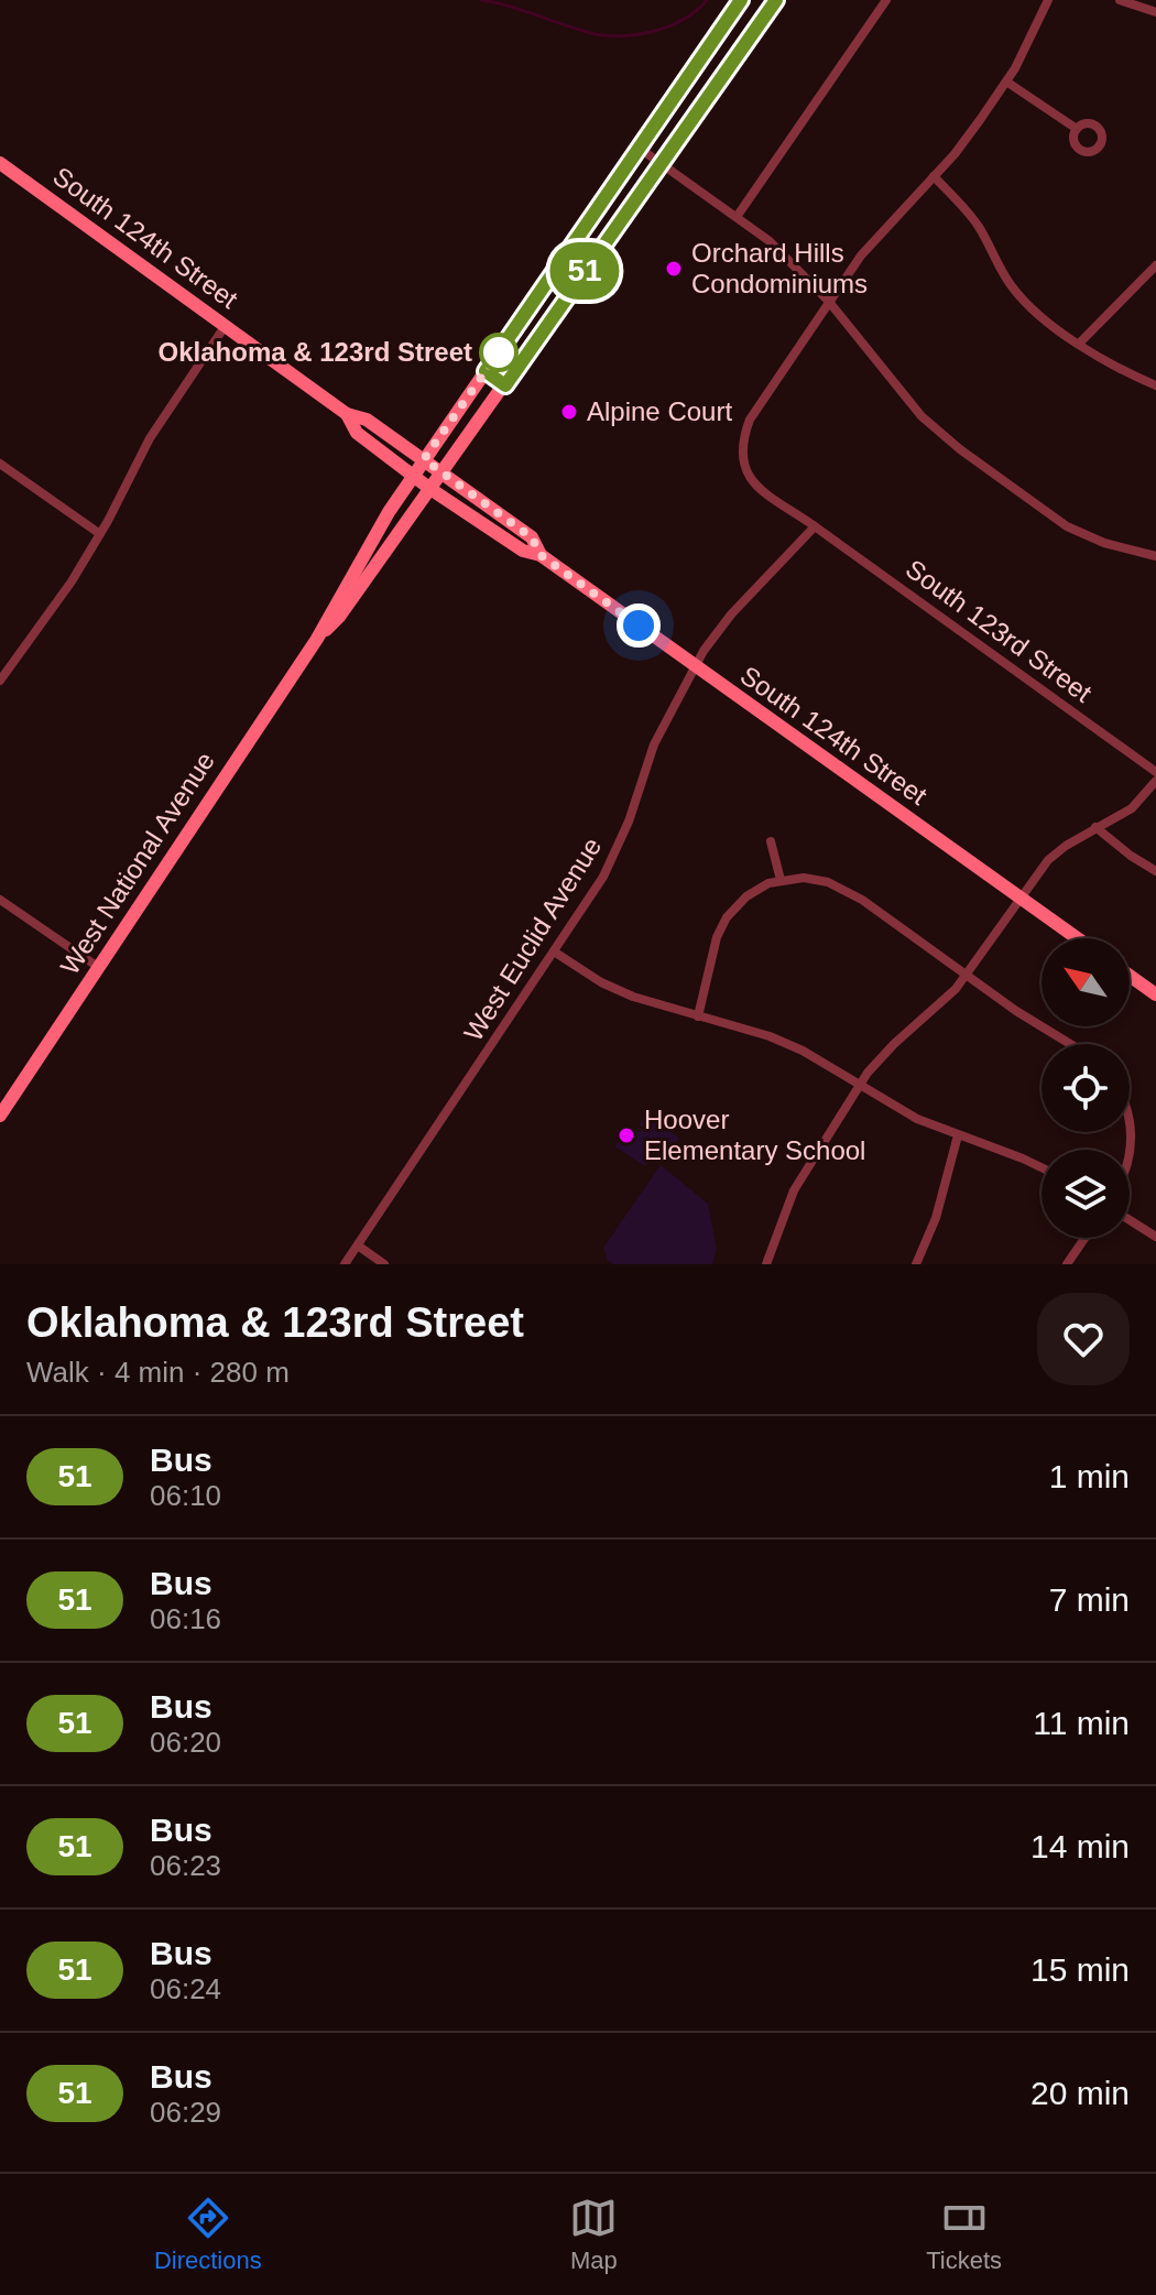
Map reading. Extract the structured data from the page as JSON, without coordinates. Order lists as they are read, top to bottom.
{
  "streets": {
    "main road": ["South 124th Street", "West National Avenue"],
    "street": ["South 123rd Street", "West Euclid Avenue"]
  },
  "crossings": [
    ["South 124th Street", "West National Avenue"],
    ["South 124th Street", "West Euclid Avenue"],
    ["South 123rd Street", "West Euclid Avenue"]
  ],
  "places": [
    "Orchard Hills Condominiums",
    "Oklahoma & 123rd Street",
    "Alpine Court",
    "Hoover Elementary School"
  ],
  "lines": ["bus line 51"],
  "north": "top left",
  "page": {
    "on_map": "51",
    "heading": ["Oklahoma & 123rd Street", "Walk · 4 min · 280 m"],
    "list": [
      {
        "mark": "51",
        "name": "Bus",
        "note": "06:10",
        "value": "1 min"
      },
      {
        "mark": "51",
        "name": "Bus",
        "note": "06:16",
        "value": "7 min"
      },
      {
        "mark": "51",
        "name": "Bus",
        "note": "06:20",
        "value": "11 min"
      },
      {
        "mark": "51",
        "name": "Bus",
        "note": "06:23",
        "value": "14 min"
      },
      {
        "mark": "51",
        "name": "Bus",
        "note": "06:24",
        "value": "15 min"
      },
      {
        "mark": "51",
        "name": "Bus",
        "note": "06:29",
        "value": "20 min"
      }
    ],
    "tabs": ["Directions", "Map", "Tickets"]
  }
}
